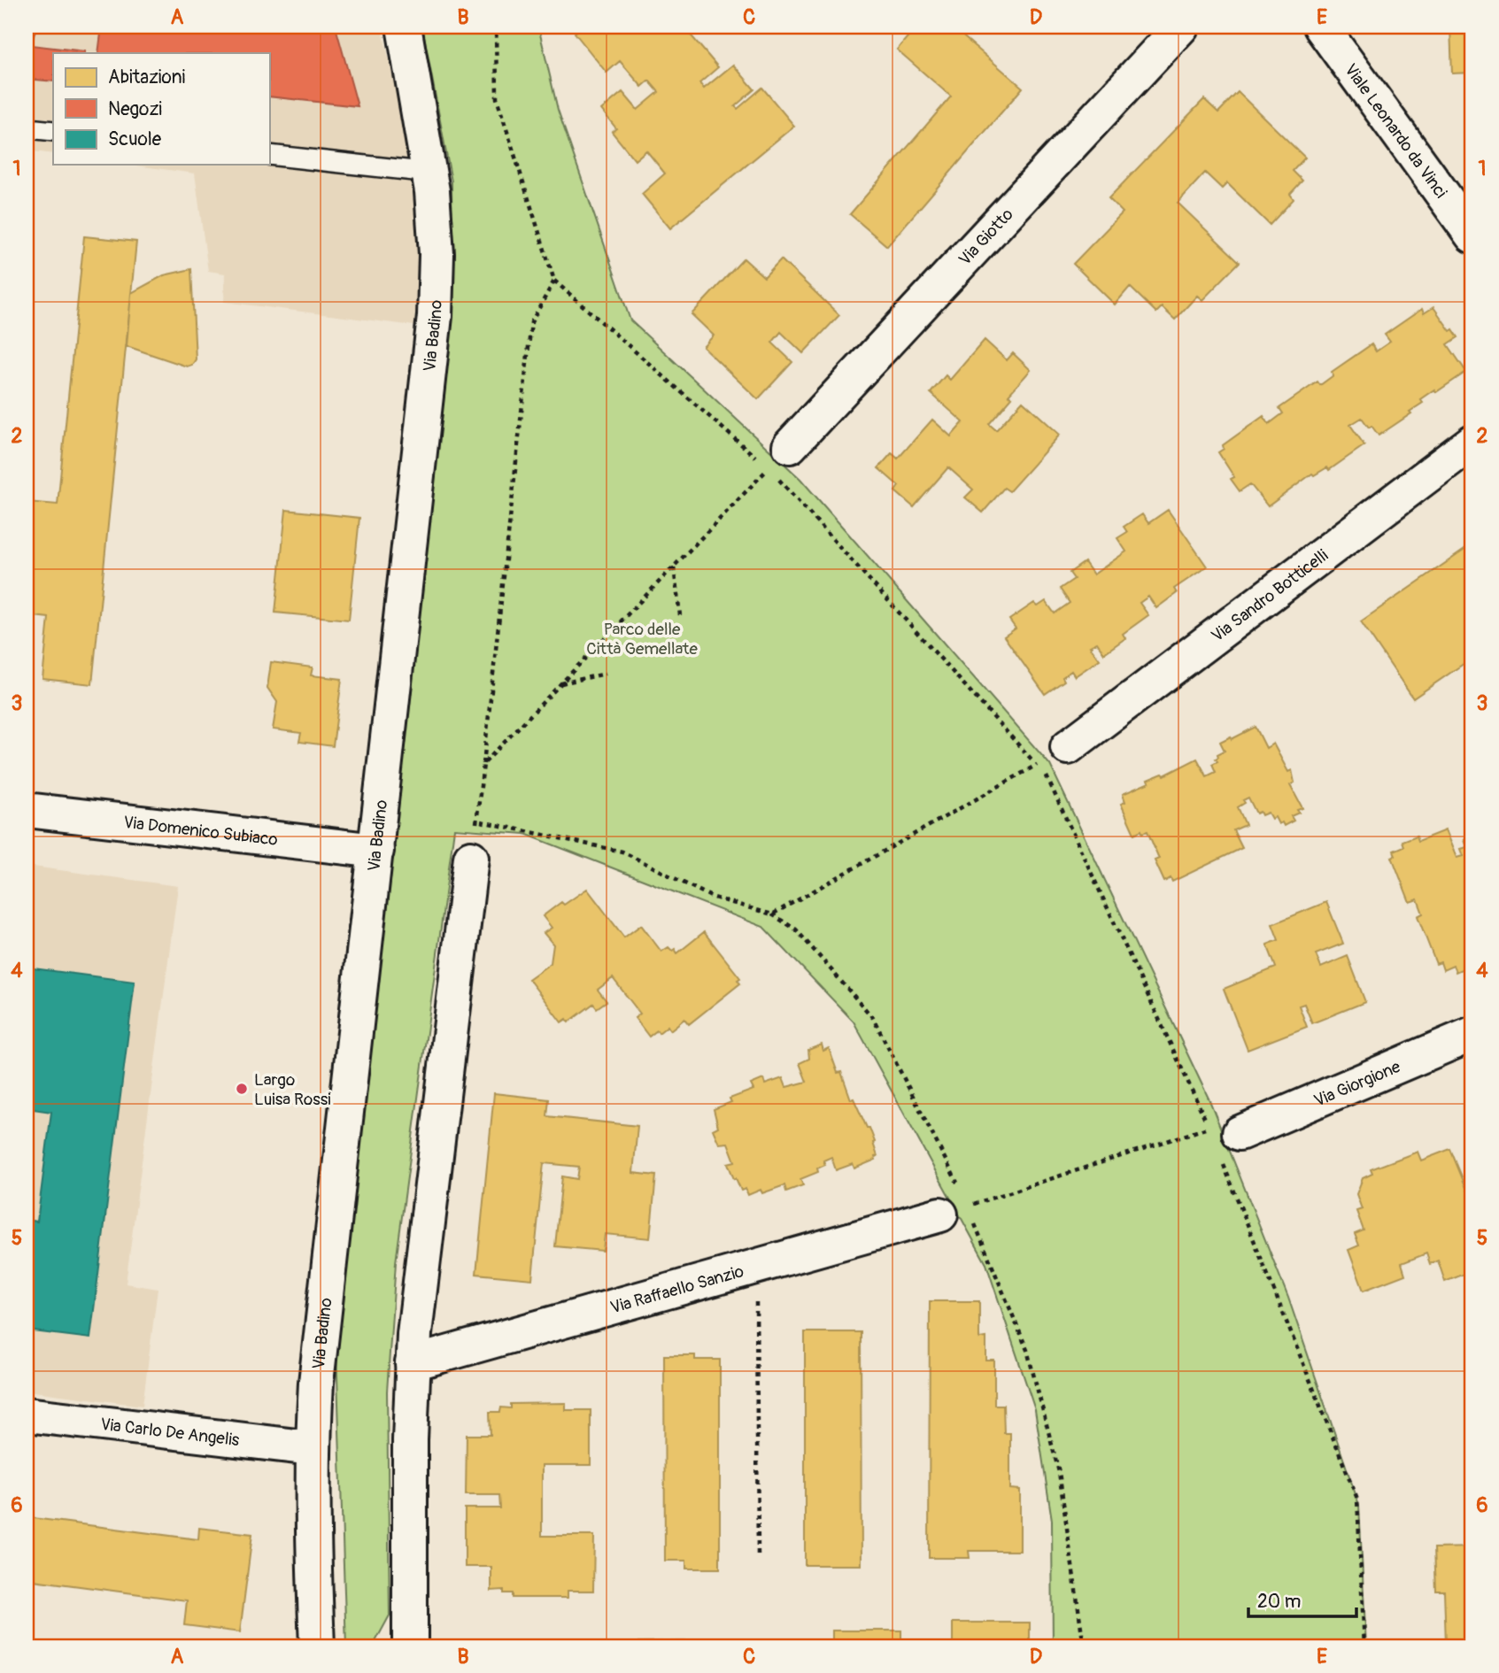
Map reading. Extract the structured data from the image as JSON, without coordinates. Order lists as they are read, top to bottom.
{
  "streets": {
    "street": [
      "Viale Leonardo da Vinci",
      "Via Giotto",
      "Via Badino",
      "Via Sandro Botticelli",
      "Via Domenico Subiaco",
      "Via Giorgione",
      "Via Raffaello Sanzio",
      "Via Carlo De Angelis"
    ]
  },
  "crossings": [
    ["Via Badino", "Via Domenico Subiaco"],
    ["Via Badino", "Via Carlo De Angelis"]
  ],
  "parks": ["Parco delle Città Gemellate"],
  "places": ["Largo Luisa Rossi"],
  "legend": ["Abitazioni", "Negozi", "Scuole"],
  "scale_bar": "20 m",
  "grid": {
    "columns": [
      "A",
      "B",
      "C",
      "D",
      "E"
    ],
    "rows": [
      "1",
      "2",
      "3",
      "4",
      "5",
      "6"
    ]
  }
}
